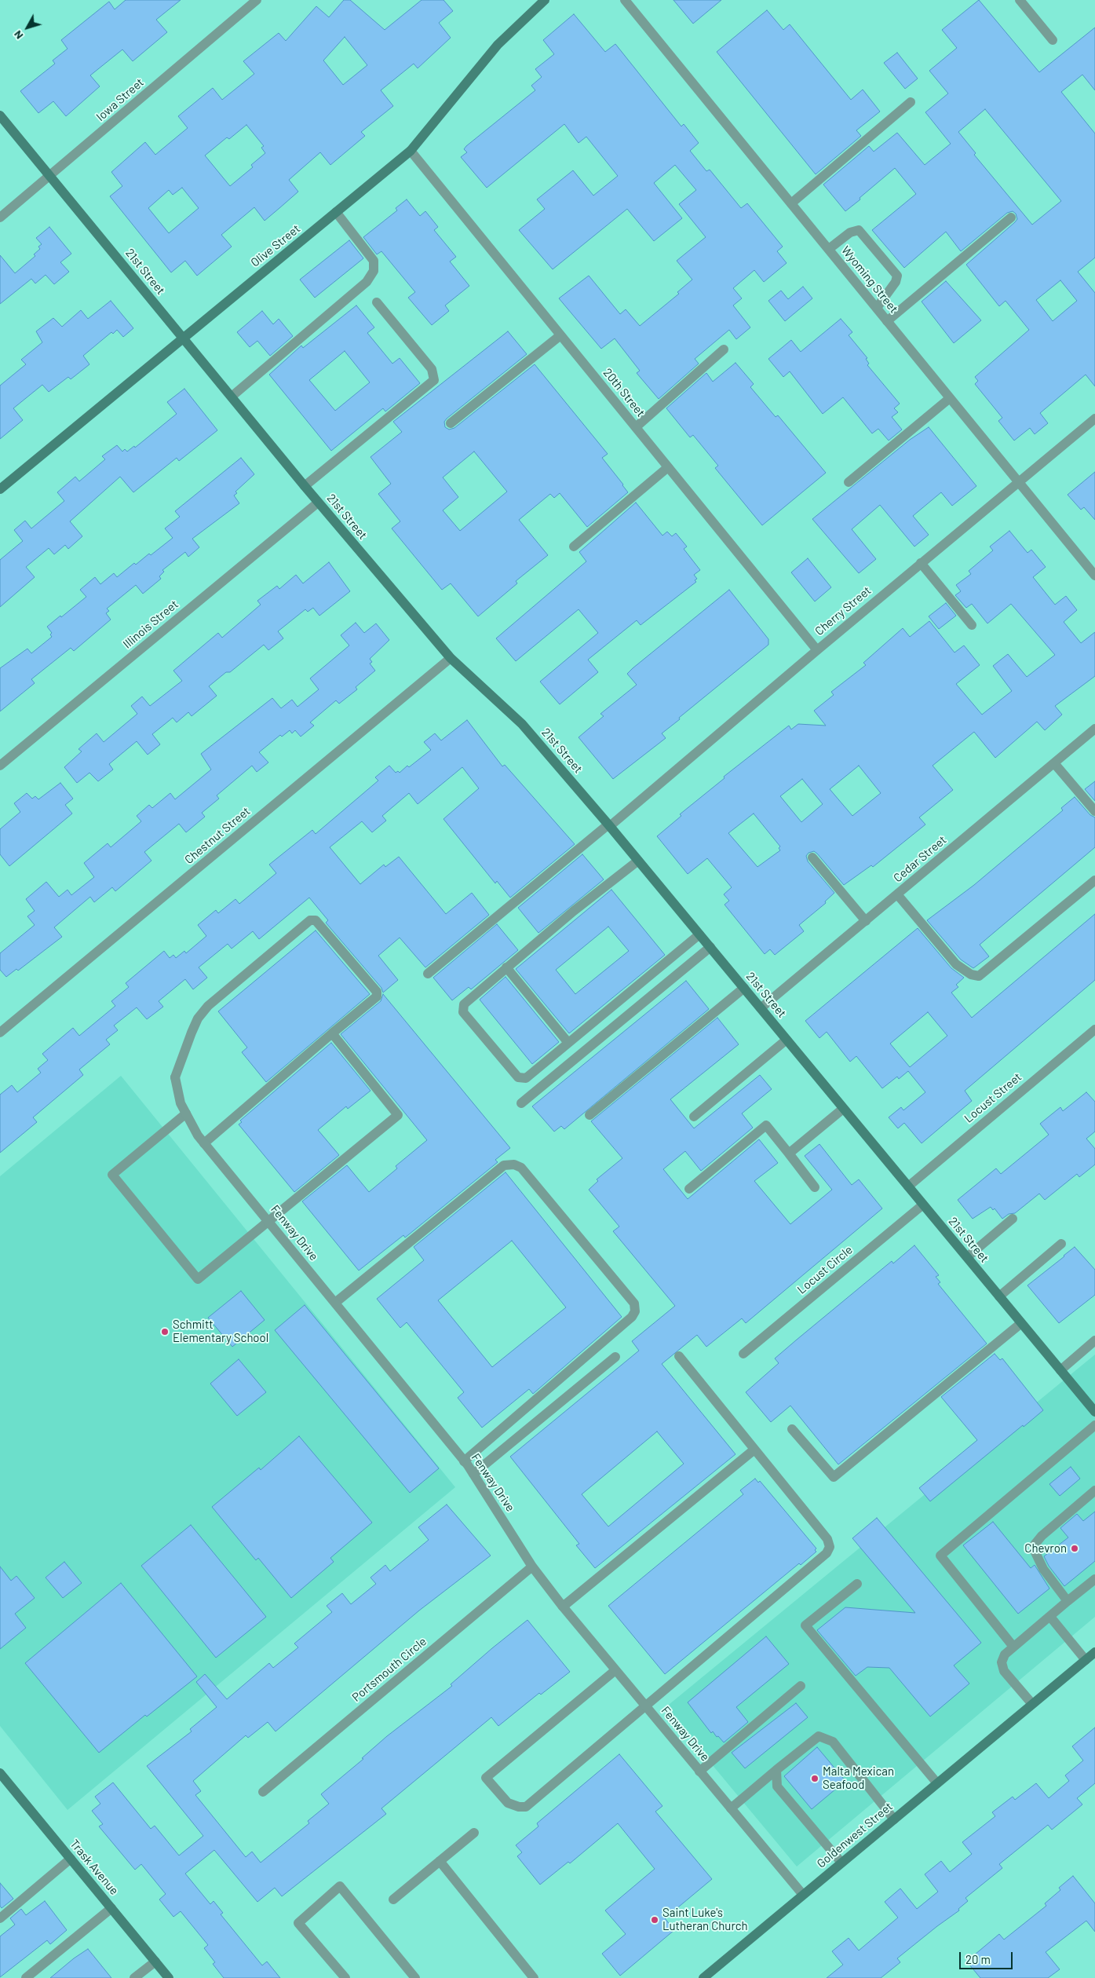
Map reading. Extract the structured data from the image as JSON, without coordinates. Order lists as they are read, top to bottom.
{
  "streets": {
    "street": [
      "Iowa Street",
      "Olive Street",
      "21st Street",
      "Wyoming Street",
      "20th Street",
      "Cherry Street",
      "Illinois Street",
      "Chestnut Street",
      "Cedar Street",
      "Locust Street",
      "Fenway Drive",
      "Locust Circle",
      "Portsmouth Circle",
      "Goldenwest Street",
      "Trask Avenue"
    ]
  },
  "crossings": [
    ["Iowa Street", "21st Street"],
    ["Olive Street", "21st Street"],
    ["Olive Street", "20th Street"],
    ["21st Street", "Cherry Street"],
    ["21st Street", "Illinois Street"],
    ["21st Street", "Chestnut Street"],
    ["21st Street", "Cedar Street"],
    ["21st Street", "Locust Street"],
    ["21st Street", "Locust Circle"],
    ["Wyoming Street", "Cherry Street"],
    ["20th Street", "Cherry Street"],
    ["Fenway Drive", "Portsmouth Circle"],
    ["Fenway Drive", "Goldenwest Street"]
  ],
  "places": [
    "Schmitt Elementary School",
    "Chevron",
    "Malta Mexican Seafood",
    "Saint Luke's Lutheran Church"
  ],
  "scale_bar": "20 m",
  "north": "bottom left"
}
